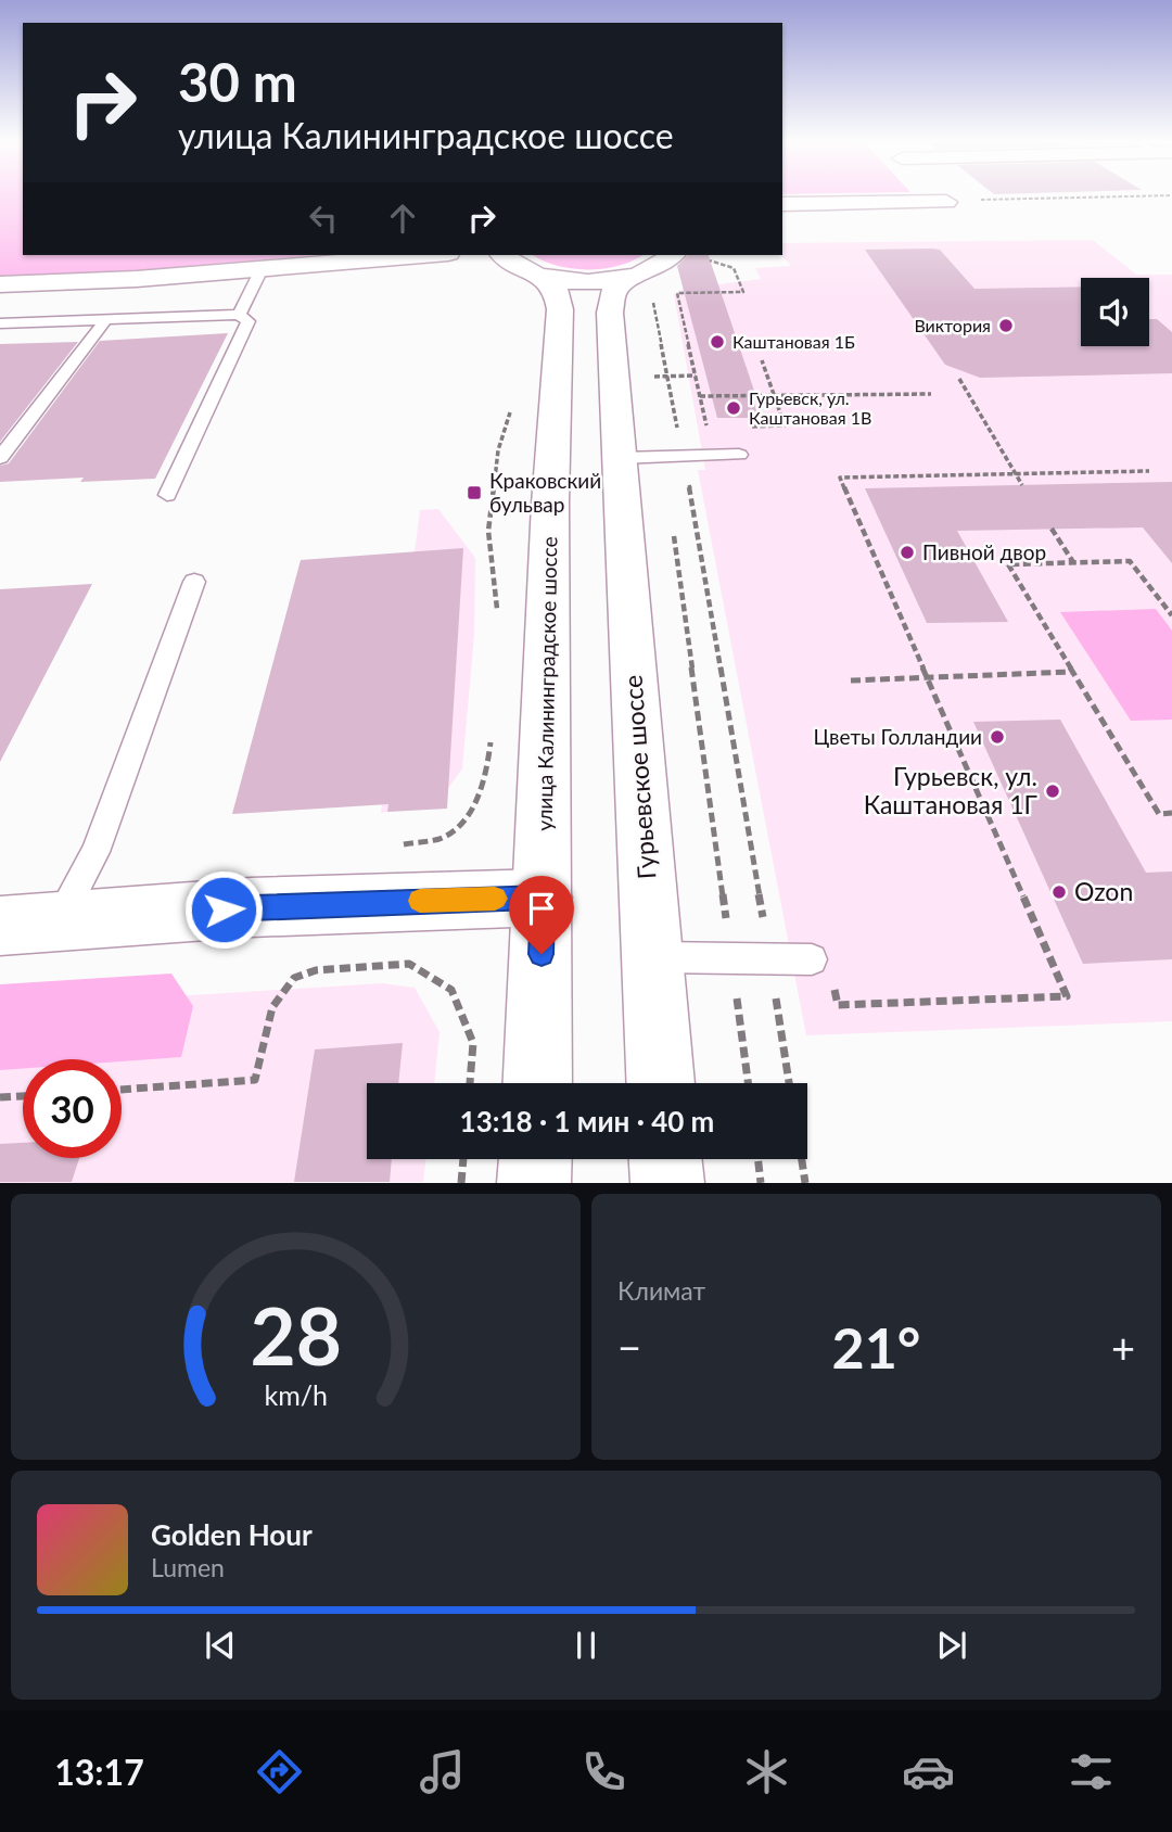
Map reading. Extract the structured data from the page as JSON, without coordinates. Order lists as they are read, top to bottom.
{
  "streets": {
    "main road": ["улица Калининградское шоссе", "Гурьевское шоссе"]
  },
  "places": {
    "other": [
      "Виктория",
      "Каштановая 1Б",
      "Гурьевск, ул. Каштановая 1В",
      "Пивной двор",
      "Цветы Голландии",
      "Гурьевск, ул. Каштановая 1Г",
      "Ozon"
    ],
    "transit": ["Краковский бульвар"]
  },
  "page": {
    "turn": ["30 m", "улица Калининградское шоссе"],
    "limit": "30",
    "trip": "13:18 · 1 мин · 40 m",
    "tile": "Климат",
    "heat": ["−", "21°", "+"],
    "song": ["Golden Hour", "Lumen"],
    "tabs": "13:17",
    "gauge": ["28", "km/h"]
  }
}
